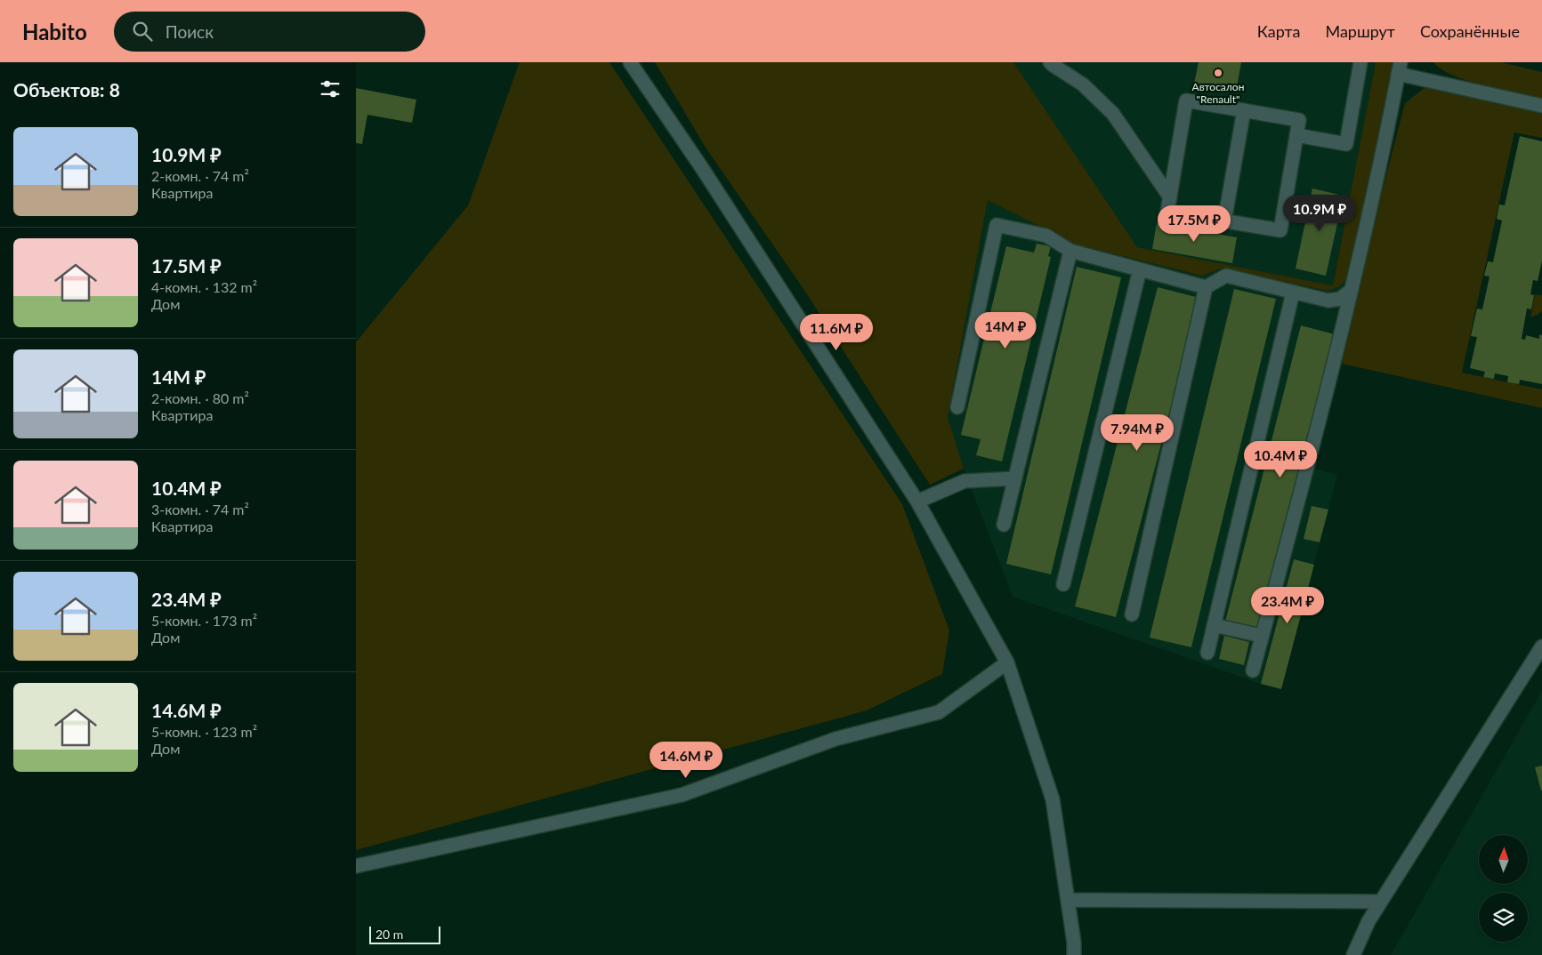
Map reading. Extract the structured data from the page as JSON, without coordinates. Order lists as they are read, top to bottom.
{
  "places": ["Автосалон \"Renault\""],
  "scale_bar": "20 m",
  "north": "top",
  "page": {
    "header": "Habito",
    "search": "Поиск",
    "nav": ["Карта", "Маршрут", "Сохранённые"],
    "heading": "Объектов: 8",
    "list": [
      {
        "name": "10.9M ₽",
        "note": "2-комн. · 74 m² · Квартира"
      },
      {
        "name": "17.5M ₽",
        "note": "4-комн. · 132 m² · Дом"
      },
      {
        "name": "14M ₽",
        "note": "2-комн. · 80 m² · Квартира"
      },
      {
        "name": "10.4M ₽",
        "note": "3-комн. · 74 m² · Квартира"
      },
      {
        "name": "23.4M ₽",
        "note": "5-комн. · 173 m² · Дом"
      },
      {
        "name": "14.6M ₽",
        "note": "5-комн. · 123 m² · Дом"
      }
    ],
    "price": [
      "10.9M ₽",
      "17.5M ₽",
      "14M ₽",
      "11.6M ₽",
      "7.94M ₽",
      "10.4M ₽",
      "23.4M ₽",
      "14.6M ₽"
    ],
    "scale": "20 m"
  }
}
